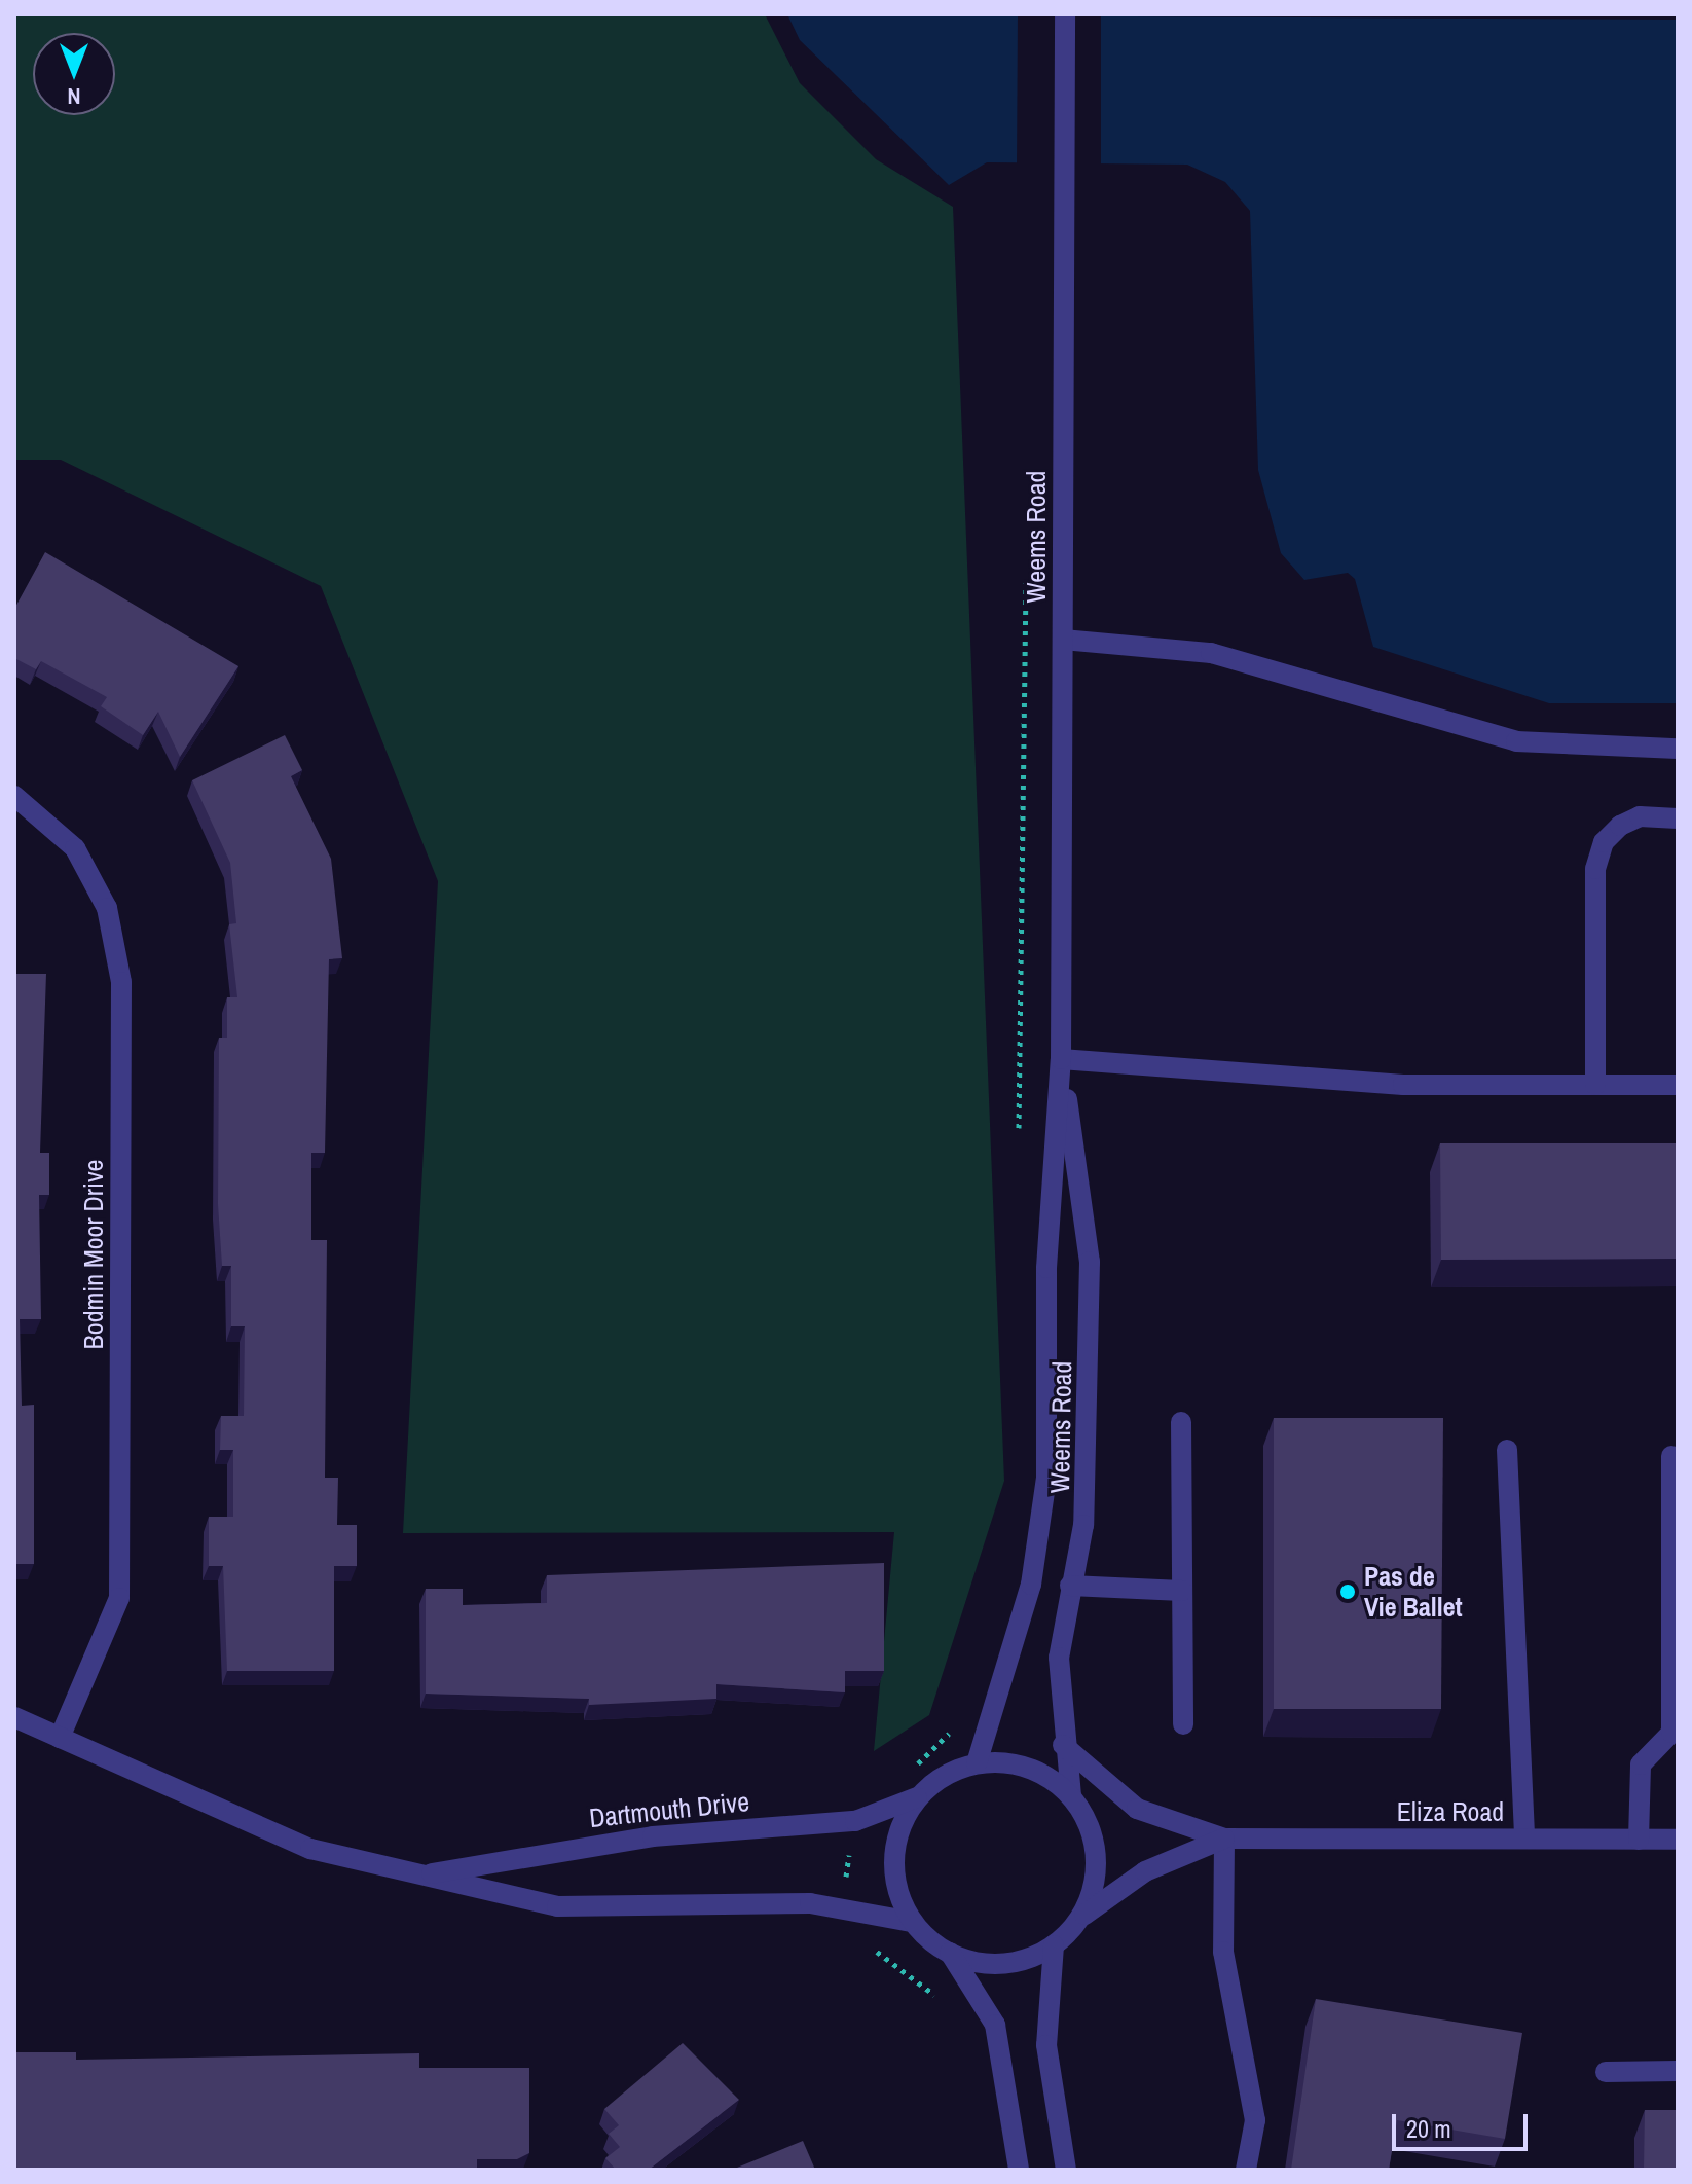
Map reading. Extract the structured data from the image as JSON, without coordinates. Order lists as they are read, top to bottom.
{
  "streets": {
    "street": [
      "Weems Road",
      "Bodmin Moor Drive",
      "Dartmouth Drive",
      "Eliza Road"
    ]
  },
  "crossings": [
    ["Weems Road", "Dartmouth Drive"],
    ["Weems Road", "Eliza Road"],
    ["Bodmin Moor Drive", "Dartmouth Drive"],
    ["Dartmouth Drive", "Eliza Road"]
  ],
  "places": ["Pas de Vie Ballet"],
  "scale_bar": "20 m",
  "north": "bottom"
}
